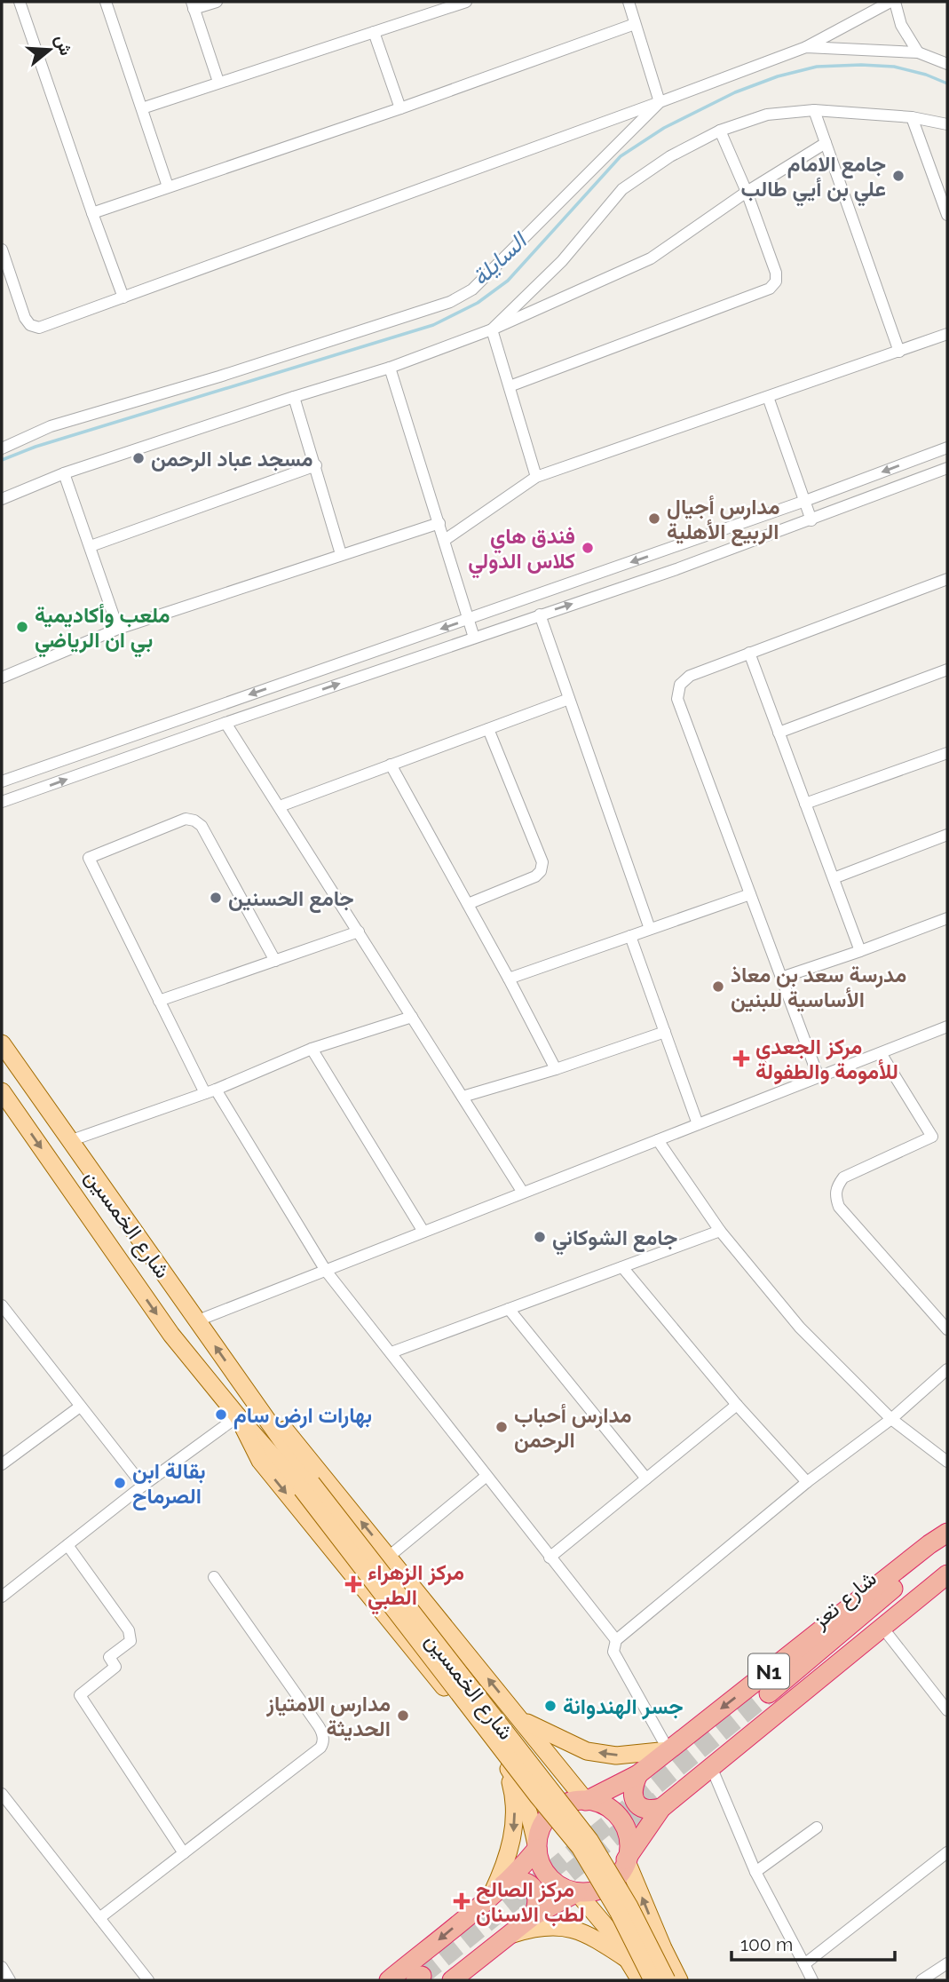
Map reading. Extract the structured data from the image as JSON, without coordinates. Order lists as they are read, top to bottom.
{
  "streets": {
    "highway": ["شارع تعز", "N1"],
    "main road": ["شارع الخمسين"]
  },
  "crossings": [
    ["شارع الخمسين", "N1"]
  ],
  "water": ["السايلة"],
  "places": {
    "other": [
      "جامع الامام علي بن أيي طالب",
      "مسجد عباد الرحمن",
      "مدارس أجيال الربيع الأهلية",
      "فندق هاي كلاس الدولي",
      "ملعب وأكاديمية بي ان الرياضي",
      "جامع الحسنين",
      "مدرسة سعد بن معاذ الأساسية للبنين",
      "جامع الشوكاني",
      "بهارات ارض سام",
      "مدارس أحباب الرحمن",
      "بقالة ابن الصرماح",
      "جسر الهندوانة",
      "مدارس الامتياز الحديثة"
    ],
    "health": ["مركز الجعدي للأمومة والطفولة", "مركز الزهراء الطبي", "مركز الصالح لطب الاسنان"]
  },
  "scale_bar": "100 m",
  "north": "right"
}
